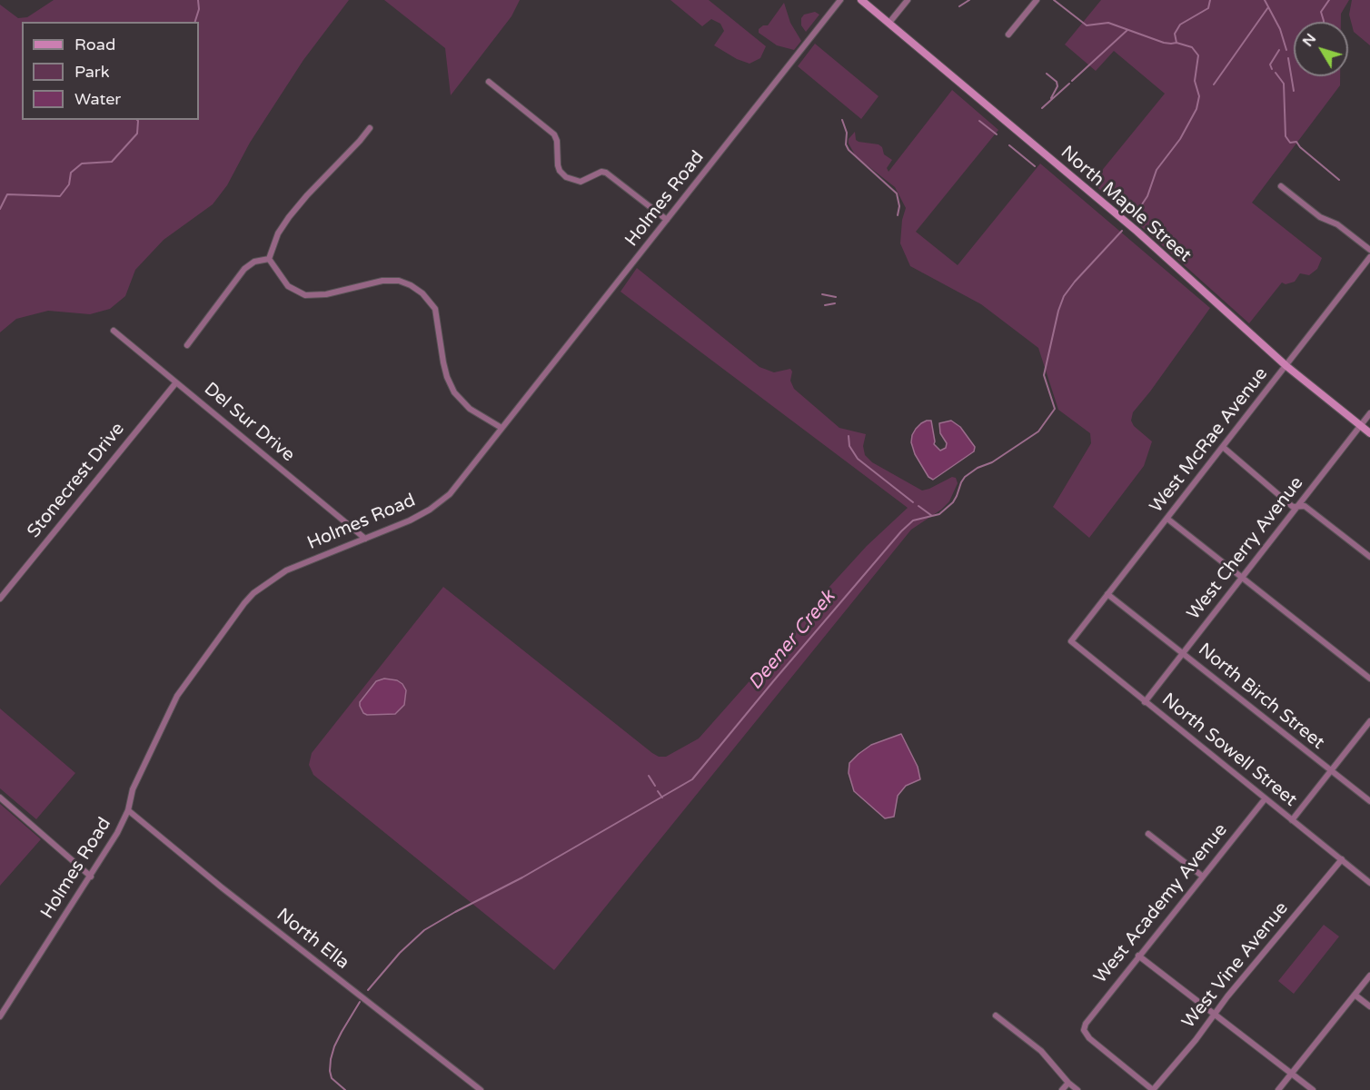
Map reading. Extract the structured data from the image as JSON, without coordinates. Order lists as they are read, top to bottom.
{
  "streets": {
    "main road": ["North Maple Street"],
    "street": [
      "Holmes Road",
      "Del Sur Drive",
      "West McRae Avenue",
      "Stonecrest Drive",
      "West Cherry Avenue",
      "North Birch Street",
      "North Sowell Street",
      "West Academy Avenue",
      "North Ella",
      "West Vine Avenue"
    ]
  },
  "crossings": [
    ["Holmes Road", "Del Sur Drive"],
    ["Holmes Road", "North Ella"],
    ["North Maple Street", "West McRae Avenue"],
    ["North Maple Street", "West Cherry Avenue"],
    ["Del Sur Drive", "Stonecrest Drive"],
    ["West McRae Avenue", "North Birch Street"],
    ["West McRae Avenue", "North Sowell Street"],
    ["West Cherry Avenue", "North Birch Street"],
    ["West Cherry Avenue", "North Sowell Street"],
    ["North Sowell Street", "West Academy Avenue"],
    ["North Sowell Street", "West Vine Avenue"],
    ["West Academy Avenue", "West Vine Avenue"]
  ],
  "water": ["Deener Creek"],
  "legend": ["Road", "Park", "Water"],
  "north": "top left"
}
